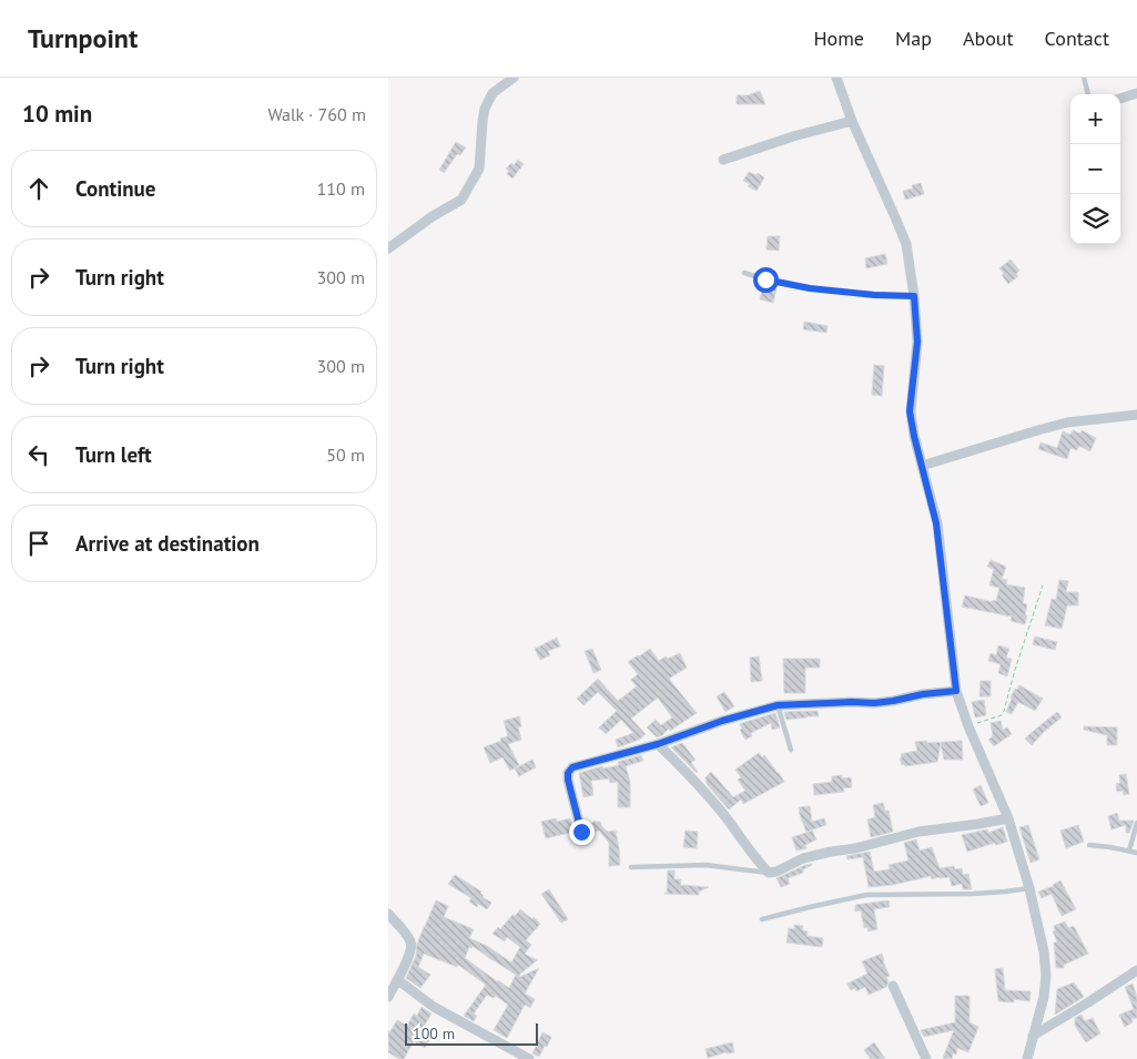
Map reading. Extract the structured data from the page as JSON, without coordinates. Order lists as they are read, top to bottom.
{
  "scale_bar": "100 m",
  "page": {
    "header": "Turnpoint",
    "nav": [
      "Home",
      "Map",
      "About",
      "Contact"
    ],
    "heading": ["10 min", "Walk · 760 m"],
    "map_buttons": ["+", "−"],
    "list": [
      ["Continue", "110 m"],
      ["Turn right", "300 m"],
      ["Turn right", "300 m"],
      ["Turn left", "50 m"],
      "Arrive at destination"
    ],
    "scale": "100 m"
  }
}
